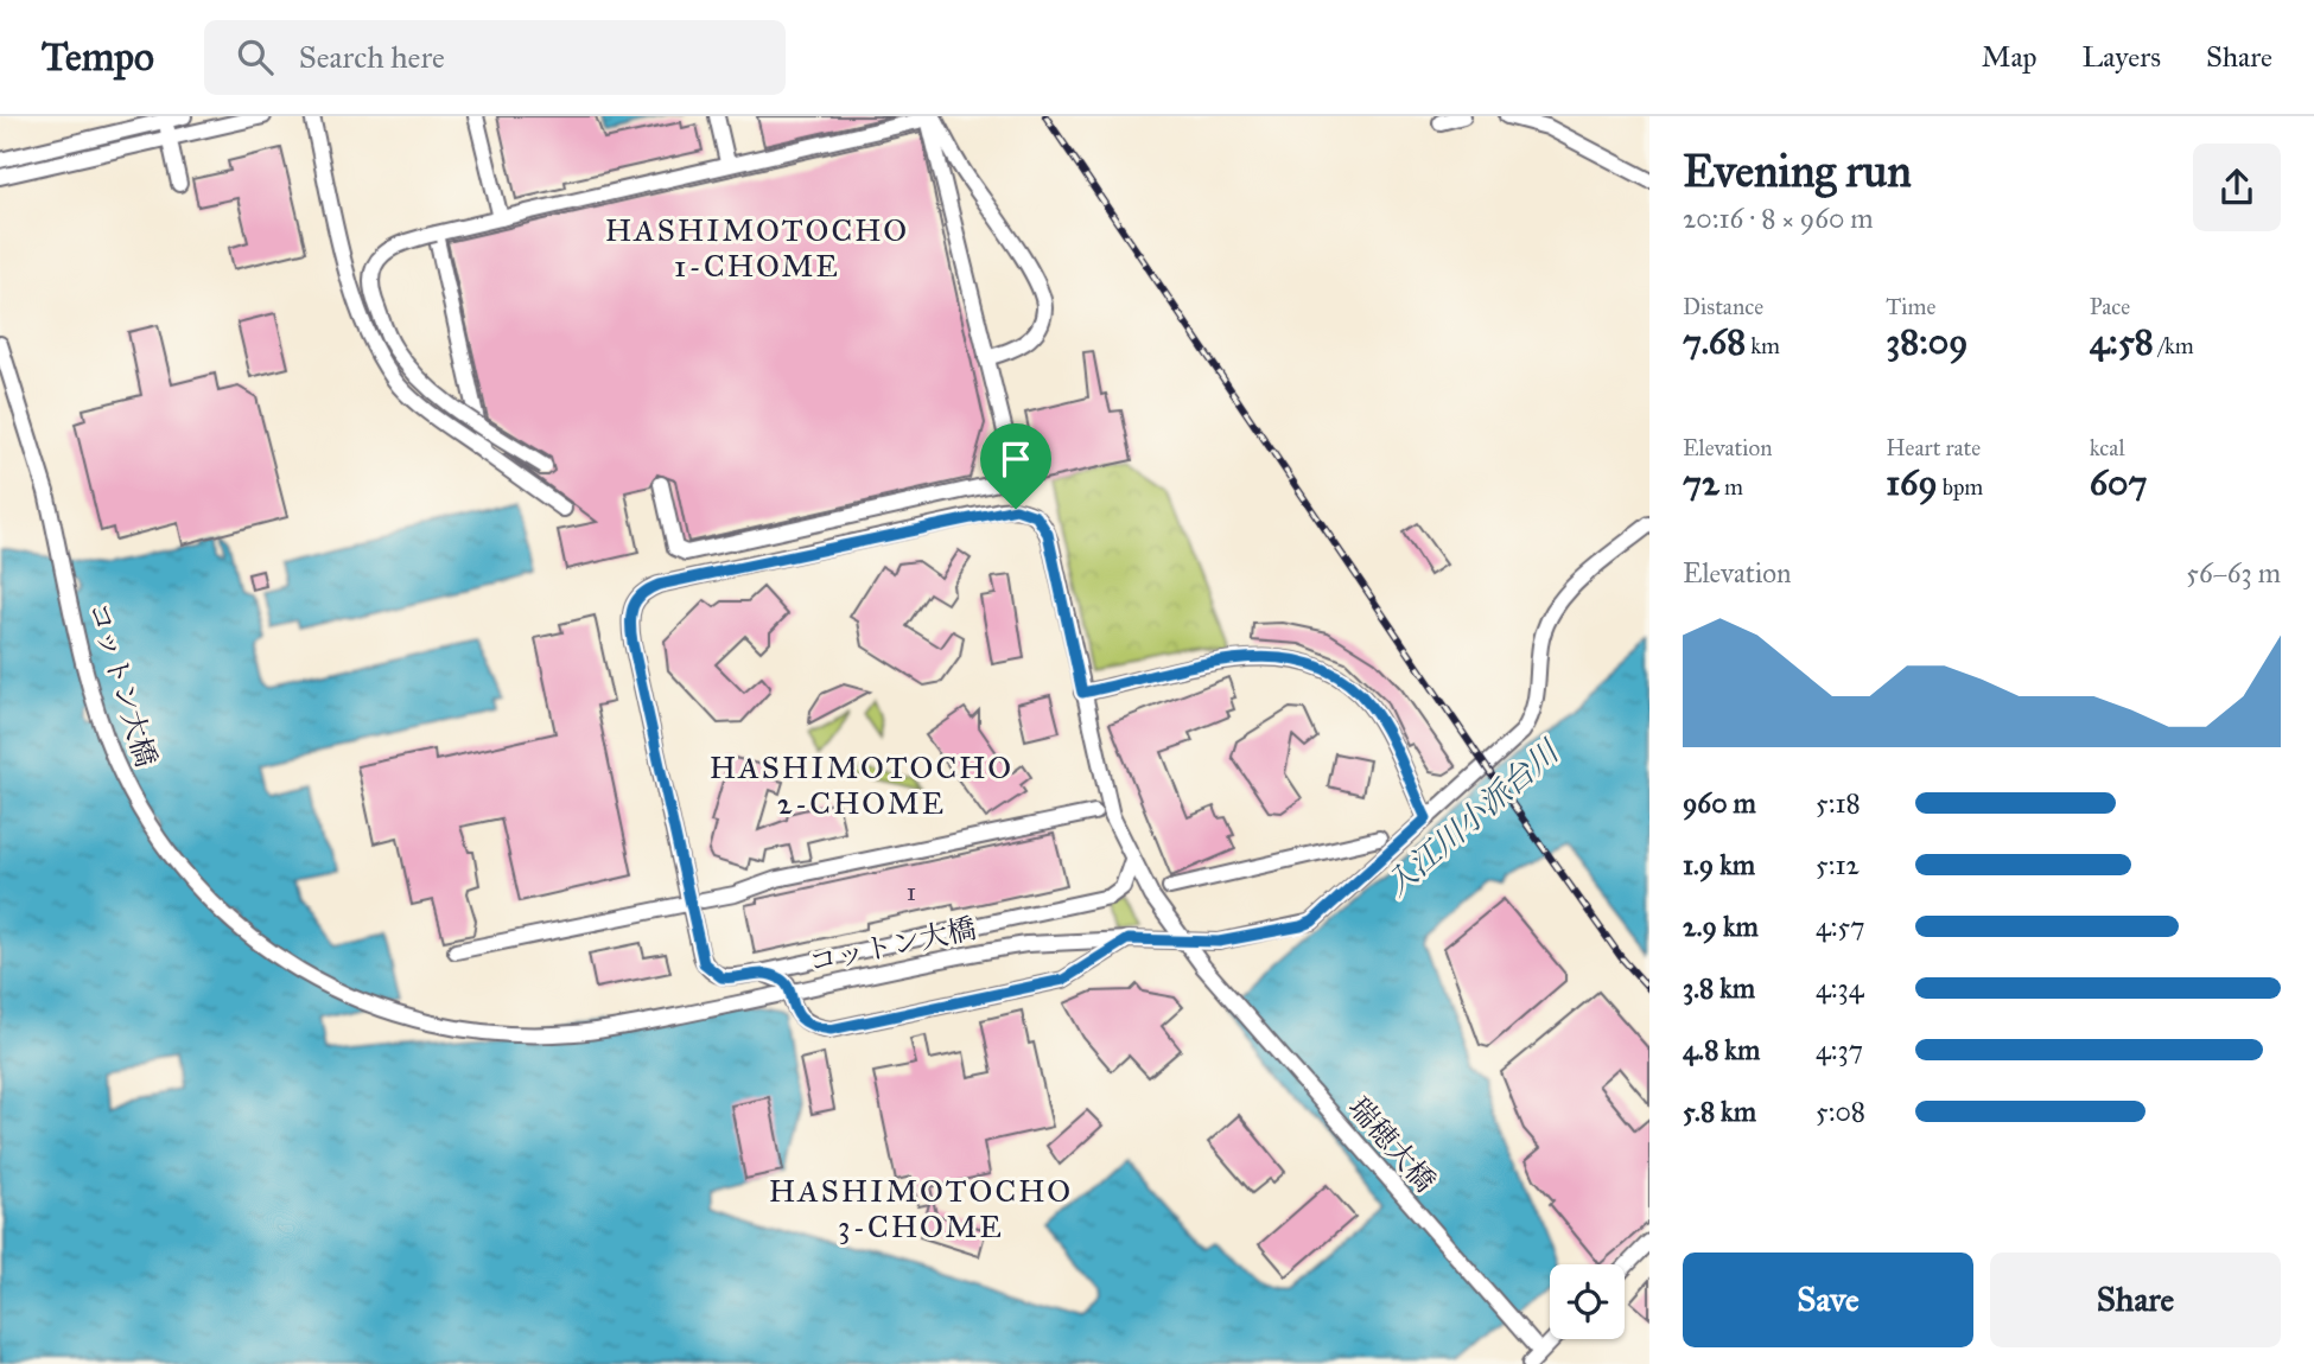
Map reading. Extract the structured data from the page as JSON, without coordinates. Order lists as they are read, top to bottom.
{
  "streets": {
    "street": ["コットン大橋", "瑞穂大橋"]
  },
  "crossings": [
    ["コットン大橋", "瑞穂大橋"]
  ],
  "districts": ["HASHIMOTOCHO 1-CHOME", "HASHIMOTOCHO 2-CHOME", "HASHIMOTOCHO 3-CHOME"],
  "water": ["入江川小派台川"],
  "house_numbers": ["1"],
  "page": {
    "header": "Tempo",
    "search": "Search here",
    "nav": ["Map", "Layers", "Share"],
    "heading": ["Evening run", "20:16 · 8 × 960 m"],
    "stats": [
      ["Distance", "7.68 km"],
      ["Time", "38:09"],
      ["Pace", "4:58 /km"],
      ["Elevation", "72 m"],
      ["Heart rate", "169 bpm"],
      ["kcal", "607"]
    ],
    "chart": ["Elevation", "56–63 m"],
    "list": [
      {
        "name": "960 m",
        "note": "5:18"
      },
      {
        "name": "1.9 km",
        "note": "5:12"
      },
      {
        "name": "2.9 km",
        "note": "4:57"
      },
      {
        "name": "3.8 km",
        "note": "4:34"
      },
      {
        "name": "4.8 km",
        "note": "4:37"
      },
      {
        "name": "5.8 km",
        "note": "5:08"
      }
    ],
    "buttons": ["Save", "Share"]
  }
}
